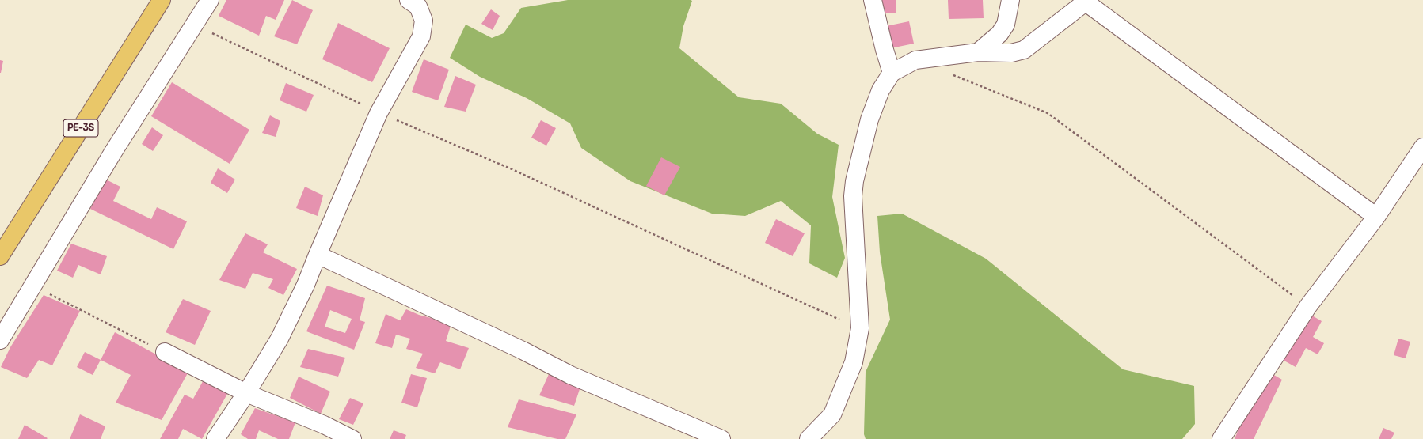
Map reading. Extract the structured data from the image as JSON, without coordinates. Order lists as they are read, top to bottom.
{
  "streets": {
    "highway": ["PE-3S"]
  }
}
